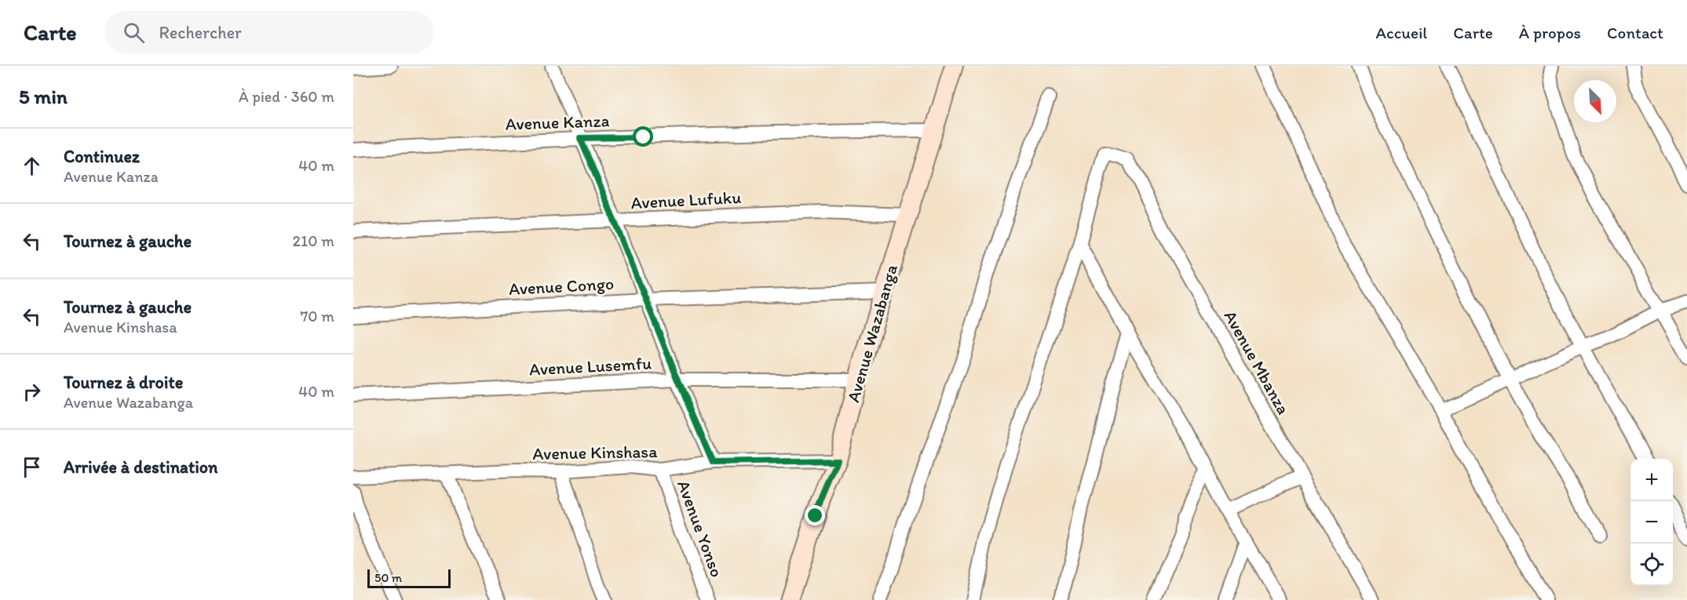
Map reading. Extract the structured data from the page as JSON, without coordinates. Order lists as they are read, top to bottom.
{
  "streets": {
    "main road": ["Avenue Wazabanga"],
    "street": [
      "Avenue Kanza",
      "Avenue Lufuku",
      "Avenue Congo",
      "Avenue Mbanza",
      "Avenue Lusemfu",
      "Avenue Kinshasa",
      "Avenue Yonso"
    ]
  },
  "crossings": [
    ["Avenue Kanza", "Avenue Wazabanga"],
    ["Avenue Lufuku", "Avenue Wazabanga"],
    ["Avenue Congo", "Avenue Wazabanga"],
    ["Avenue Wazabanga", "Avenue Lusemfu"],
    ["Avenue Wazabanga", "Avenue Kinshasa"],
    ["Avenue Kinshasa", "Avenue Yonso"]
  ],
  "scale_bar": "50 m",
  "north": "bottom right",
  "page": {
    "header": "Carte",
    "search": "Rechercher",
    "nav": [
      "Accueil",
      "Carte",
      "À propos",
      "Contact"
    ],
    "heading": ["5 min", "À pied · 360 m"],
    "list": [
      ["Continuez", "Avenue Kanza", "40 m"],
      ["Tournez à gauche", "210 m"],
      ["Tournez à gauche", "Avenue Kinshasa", "70 m"],
      ["Tournez à droite", "Avenue Wazabanga", "40 m"],
      "Arrivée à destination"
    ],
    "map_buttons": ["+", "−"],
    "scale": "50 m"
  }
}
